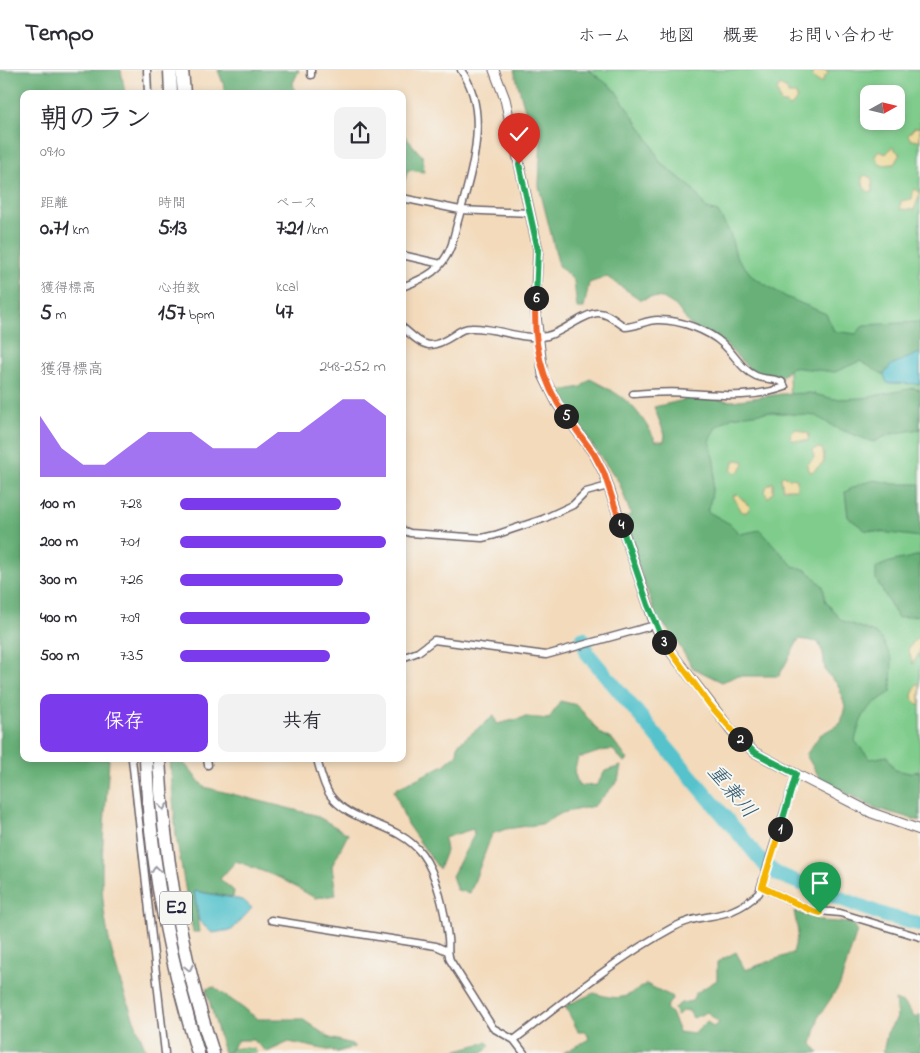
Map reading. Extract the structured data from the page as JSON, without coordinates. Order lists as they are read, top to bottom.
{
  "streets": {
    "highway": ["E2"]
  },
  "water": ["重兼川"],
  "north": "right",
  "page": {
    "header": "Tempo",
    "nav": [
      "ホーム",
      "地図",
      "概要",
      "お問い合わせ"
    ],
    "heading": ["朝のラン", "09:10"],
    "stats": [
      ["距離", "0.71 km"],
      ["時間", "5:13"],
      ["ペース", "7:21 /km"],
      ["獲得標高", "5 m"],
      ["心拍数", "157 bpm"],
      ["kcal", "47"]
    ],
    "pins": [
      "6",
      "5",
      "4",
      "3",
      "2",
      "1"
    ],
    "chart": ["獲得標高", "248–252 m"],
    "list": [
      {
        "name": "100 m",
        "note": "7:28"
      },
      {
        "name": "200 m",
        "note": "7:01"
      },
      {
        "name": "300 m",
        "note": "7:26"
      },
      {
        "name": "400 m",
        "note": "7:09"
      },
      {
        "name": "500 m",
        "note": "7:35"
      }
    ],
    "buttons": ["保存", "共有"]
  }
}
